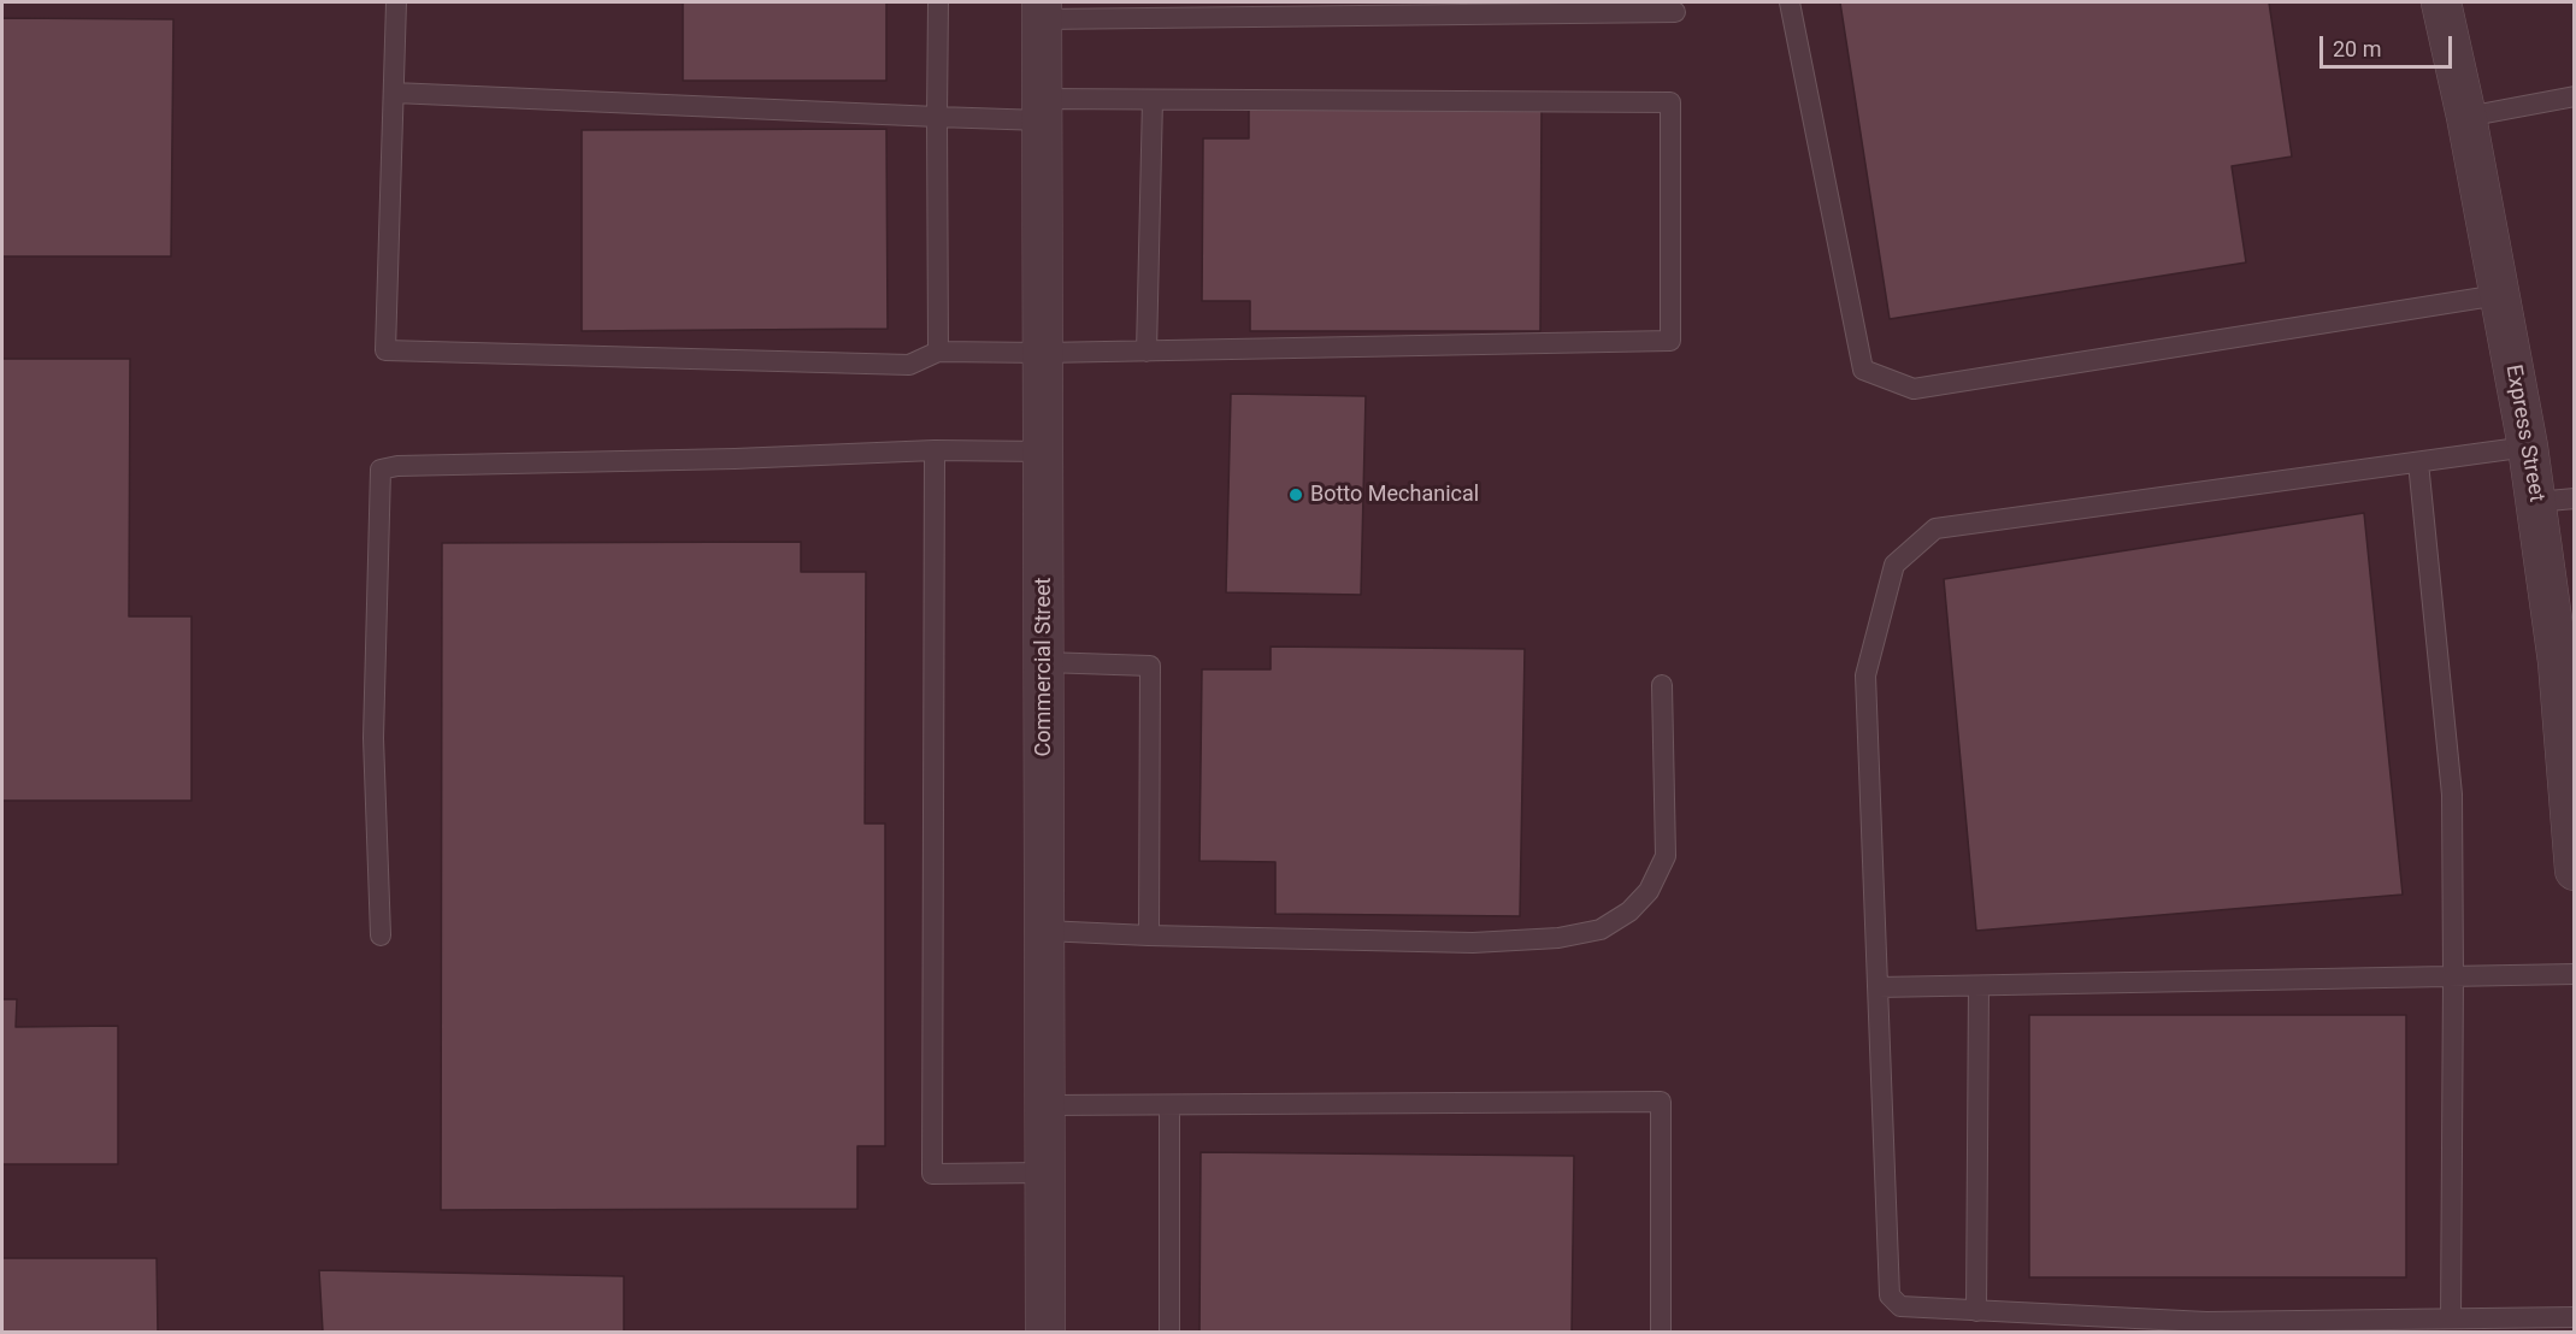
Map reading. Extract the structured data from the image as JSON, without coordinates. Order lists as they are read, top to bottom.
{
  "streets": {
    "street": ["Express Street", "Commercial Street"]
  },
  "places": ["Botto Mechanical"],
  "scale_bar": "20 m"
}
